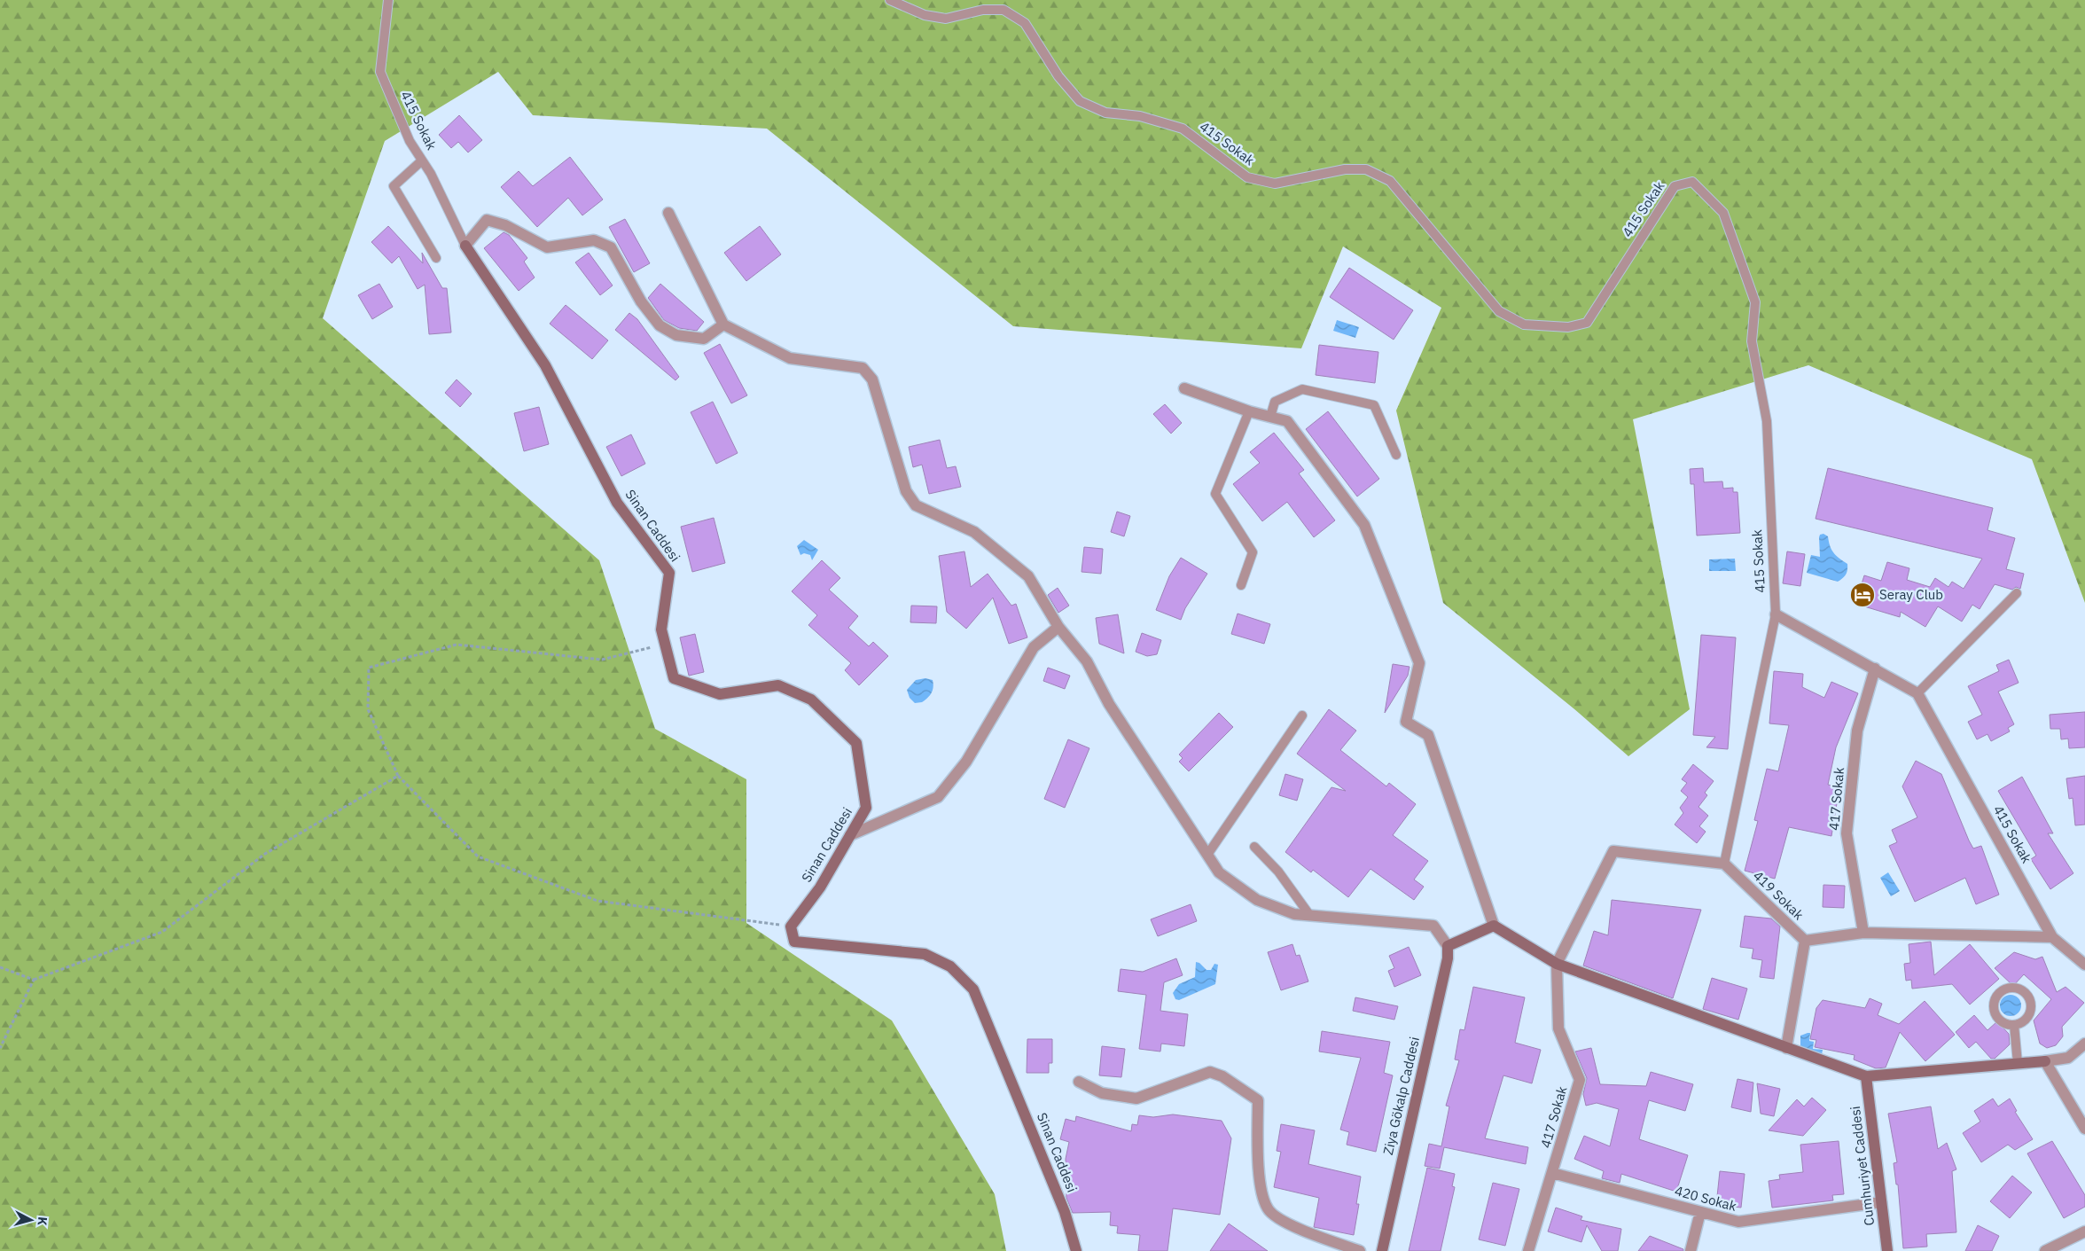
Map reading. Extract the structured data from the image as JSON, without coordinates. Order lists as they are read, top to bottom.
{
  "streets": {
    "street": [
      "415 Sokak",
      "Sinan Caddesi",
      "417 Sokak",
      "419 Sokak",
      "Ziya Gökalp Caddesi",
      "Cumhuriyet Caddesi",
      "420 Sokak"
    ]
  },
  "crossings": [
    ["415 Sokak", "Sinan Caddesi"],
    ["415 Sokak", "419 Sokak"],
    ["417 Sokak", "419 Sokak"],
    ["417 Sokak", "420 Sokak"],
    ["Cumhuriyet Caddesi", "420 Sokak"]
  ],
  "places": {
    "hotel": ["Seray Club"]
  },
  "north": "right"
}
